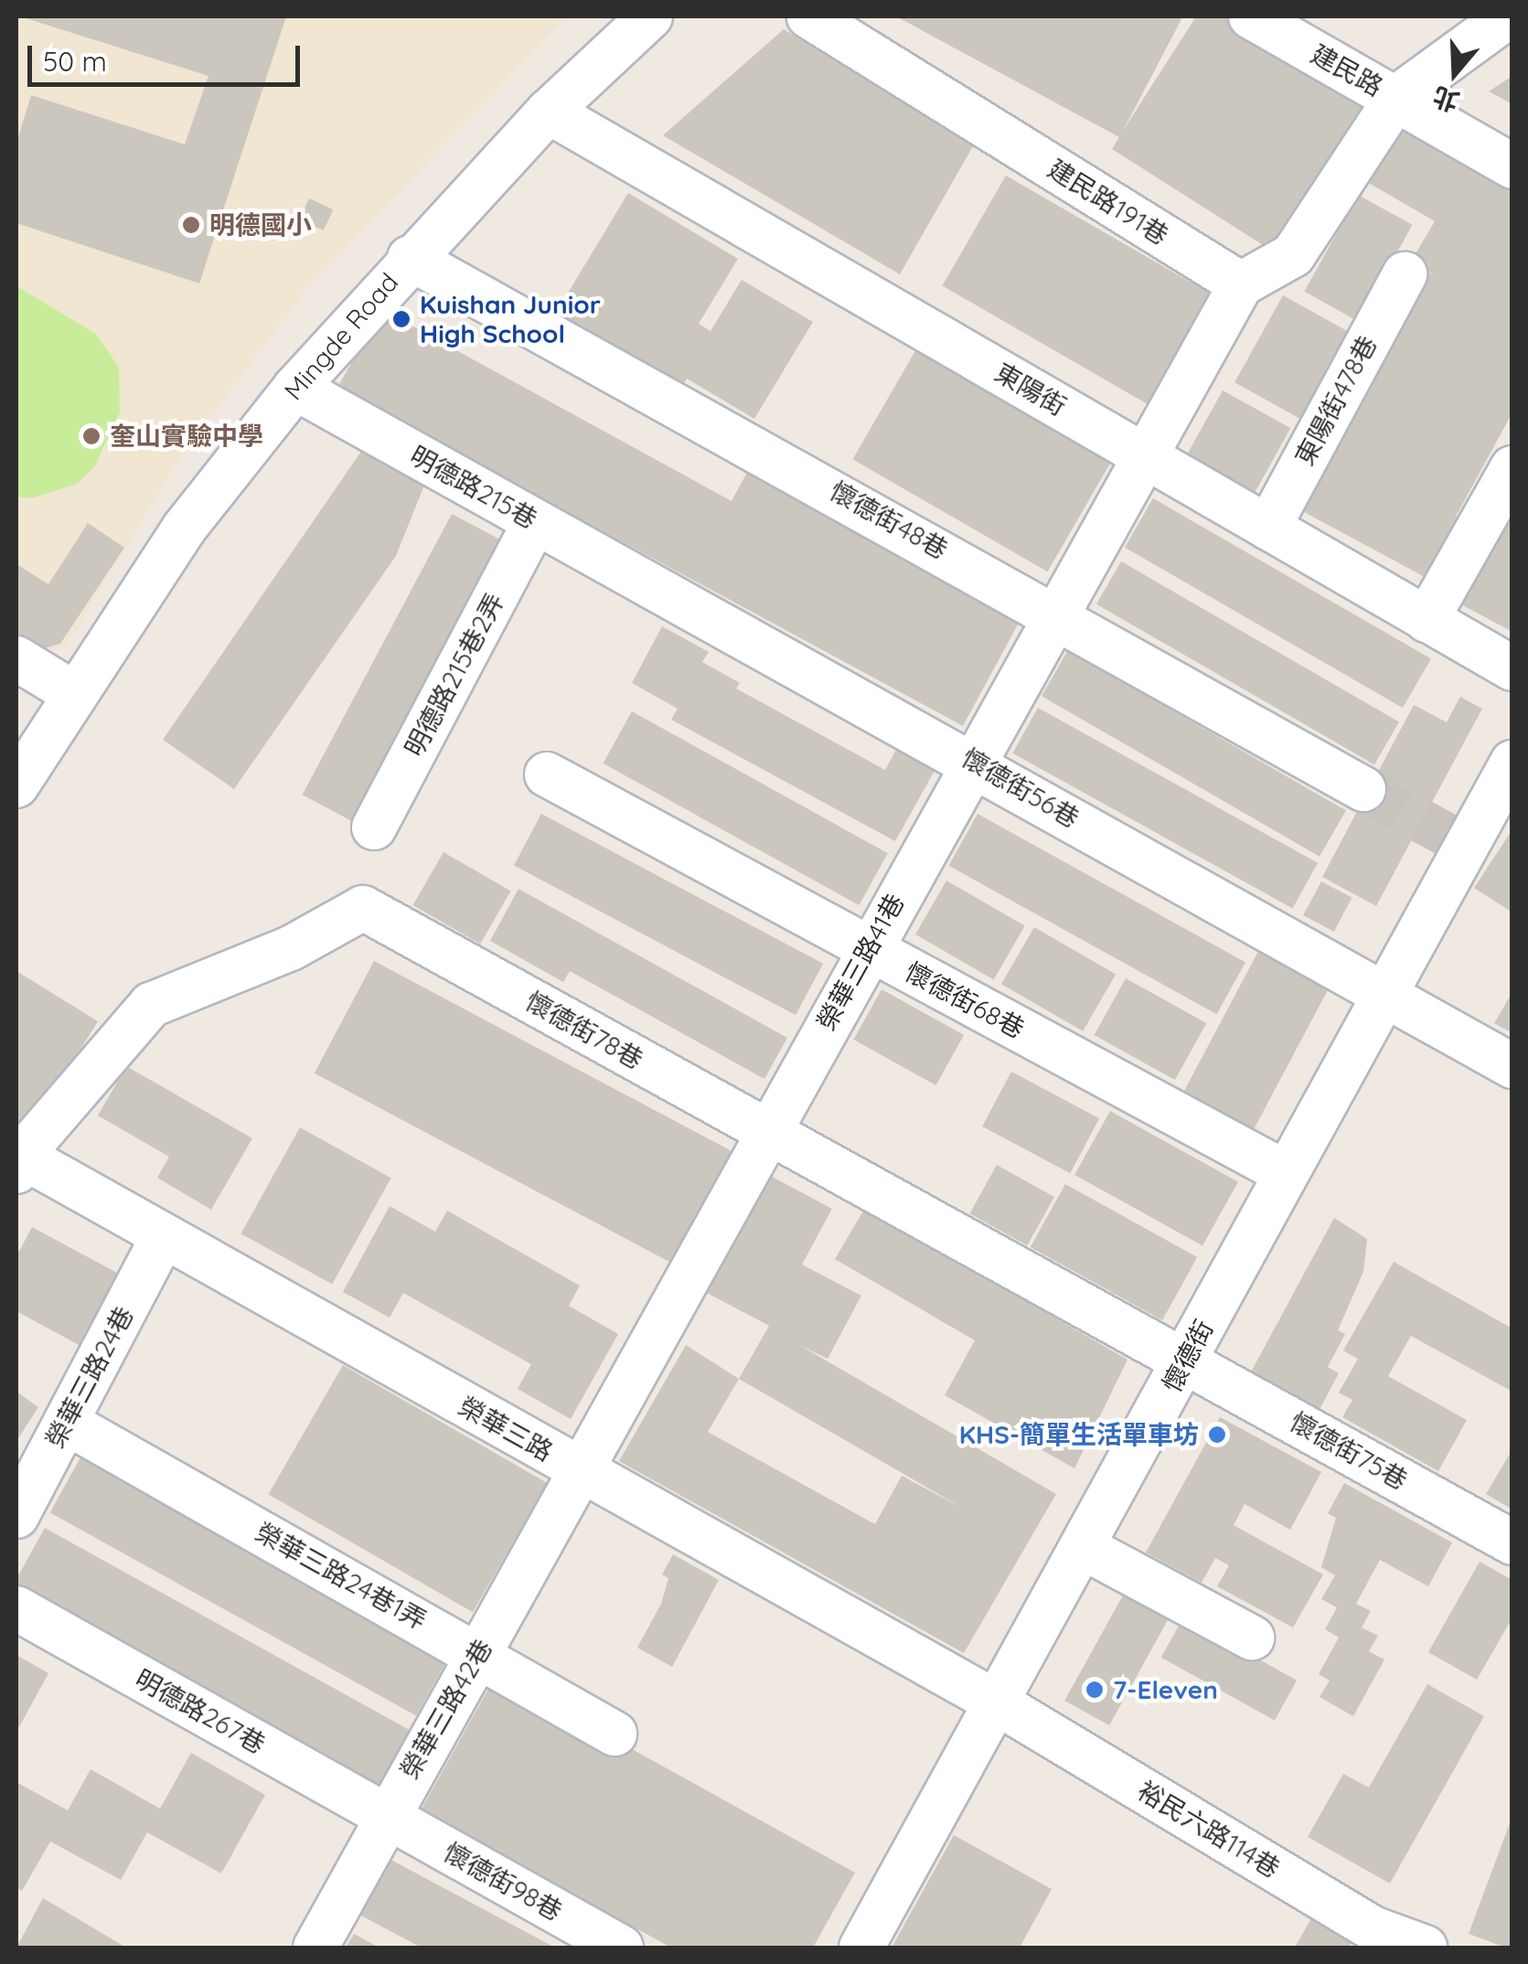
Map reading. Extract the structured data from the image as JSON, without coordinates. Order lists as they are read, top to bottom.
{
  "streets": {
    "street": [
      "建民路",
      "建民路191巷",
      "Mingde Road",
      "東陽街",
      "東陽街478巷",
      "明德路215巷",
      "懷德街48巷",
      "明德路215巷2弄",
      "懷德街56巷",
      "榮華三路41巷",
      "懷德街68巷",
      "懷德街78巷",
      "懷德街",
      "榮華三路24巷",
      "榮華三路",
      "懷德街75巷",
      "榮華三路24巷1弄",
      "榮華三路42巷",
      "明德路267巷",
      "裕民六路114巷",
      "懷德街98巷"
    ]
  },
  "crossings": [
    ["Mingde Road", "東陽街"],
    ["Mingde Road", "明德路215巷"],
    ["Mingde Road", "懷德街48巷"],
    ["東陽街", "東陽街478巷"],
    ["東陽街", "榮華三路41巷"],
    ["明德路215巷", "明德路215巷2弄"],
    ["明德路215巷", "懷德街56巷"],
    ["懷德街48巷", "榮華三路41巷"],
    ["懷德街56巷", "榮華三路41巷"],
    ["懷德街56巷", "懷德街"],
    ["榮華三路41巷", "懷德街68巷"],
    ["榮華三路41巷", "懷德街78巷"],
    ["榮華三路41巷", "榮華三路"],
    ["榮華三路41巷", "榮華三路42巷"],
    ["懷德街68巷", "懷德街"],
    ["懷德街78巷", "懷德街"],
    ["懷德街78巷", "榮華三路"],
    ["懷德街78巷", "懷德街75巷"],
    ["懷德街", "榮華三路"],
    ["懷德街", "懷德街75巷"],
    ["懷德街", "裕民六路114巷"],
    ["榮華三路24巷", "榮華三路"],
    ["榮華三路24巷", "榮華三路24巷1弄"],
    ["榮華三路", "榮華三路42巷"],
    ["榮華三路", "裕民六路114巷"],
    ["榮華三路24巷1弄", "榮華三路42巷"],
    ["榮華三路42巷", "明德路267巷"],
    ["榮華三路42巷", "懷德街98巷"],
    ["明德路267巷", "懷德街98巷"]
  ],
  "places": [
    "明德國小",
    "Kuishan Junior High School",
    "奎山實驗中學",
    "KHS-簡單生活單車坊",
    "7-Eleven"
  ],
  "scale_bar": "50 m",
  "north": "bottom"
}
